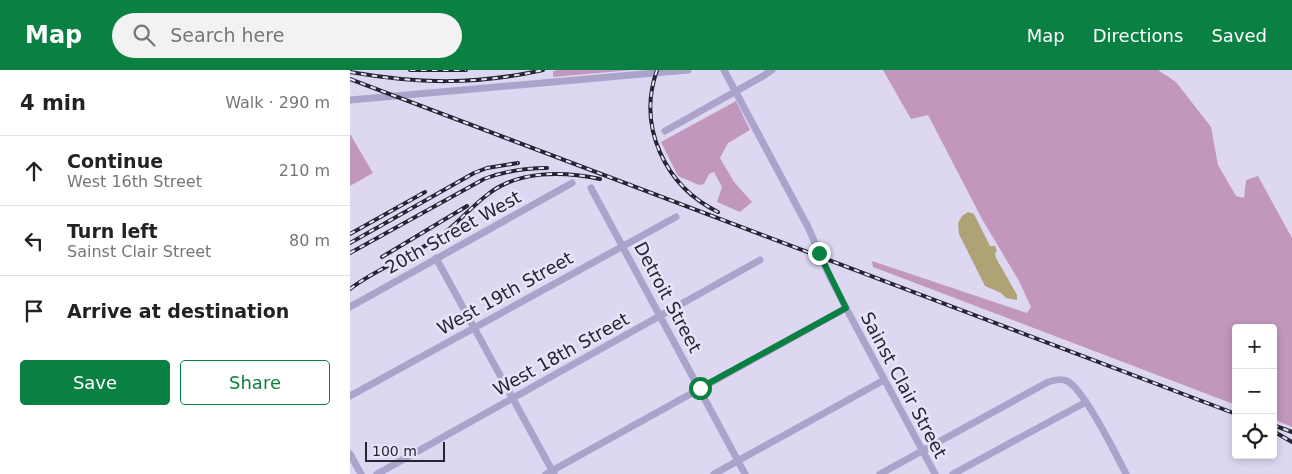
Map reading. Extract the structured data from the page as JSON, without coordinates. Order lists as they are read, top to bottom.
{
  "streets": {
    "street": [
      "20th Street West",
      "West 19th Street",
      "Detroit Street",
      "West 18th Street",
      "Sainst Clair Street"
    ]
  },
  "crossings": [
    ["West 19th Street", "Detroit Street"],
    ["Detroit Street", "West 18th Street"]
  ],
  "scale_bar": "100 m",
  "page": {
    "header": "Map",
    "search": "Search here",
    "nav": ["Map", "Directions", "Saved"],
    "heading": ["4 min", "Walk · 290 m"],
    "list": [
      ["Continue", "West 16th Street", "210 m"],
      ["Turn left", "Sainst Clair Street", "80 m"],
      "Arrive at destination"
    ],
    "map_buttons": ["+", "−"],
    "buttons": ["Save", "Share"],
    "scale": "100 m"
  }
}
